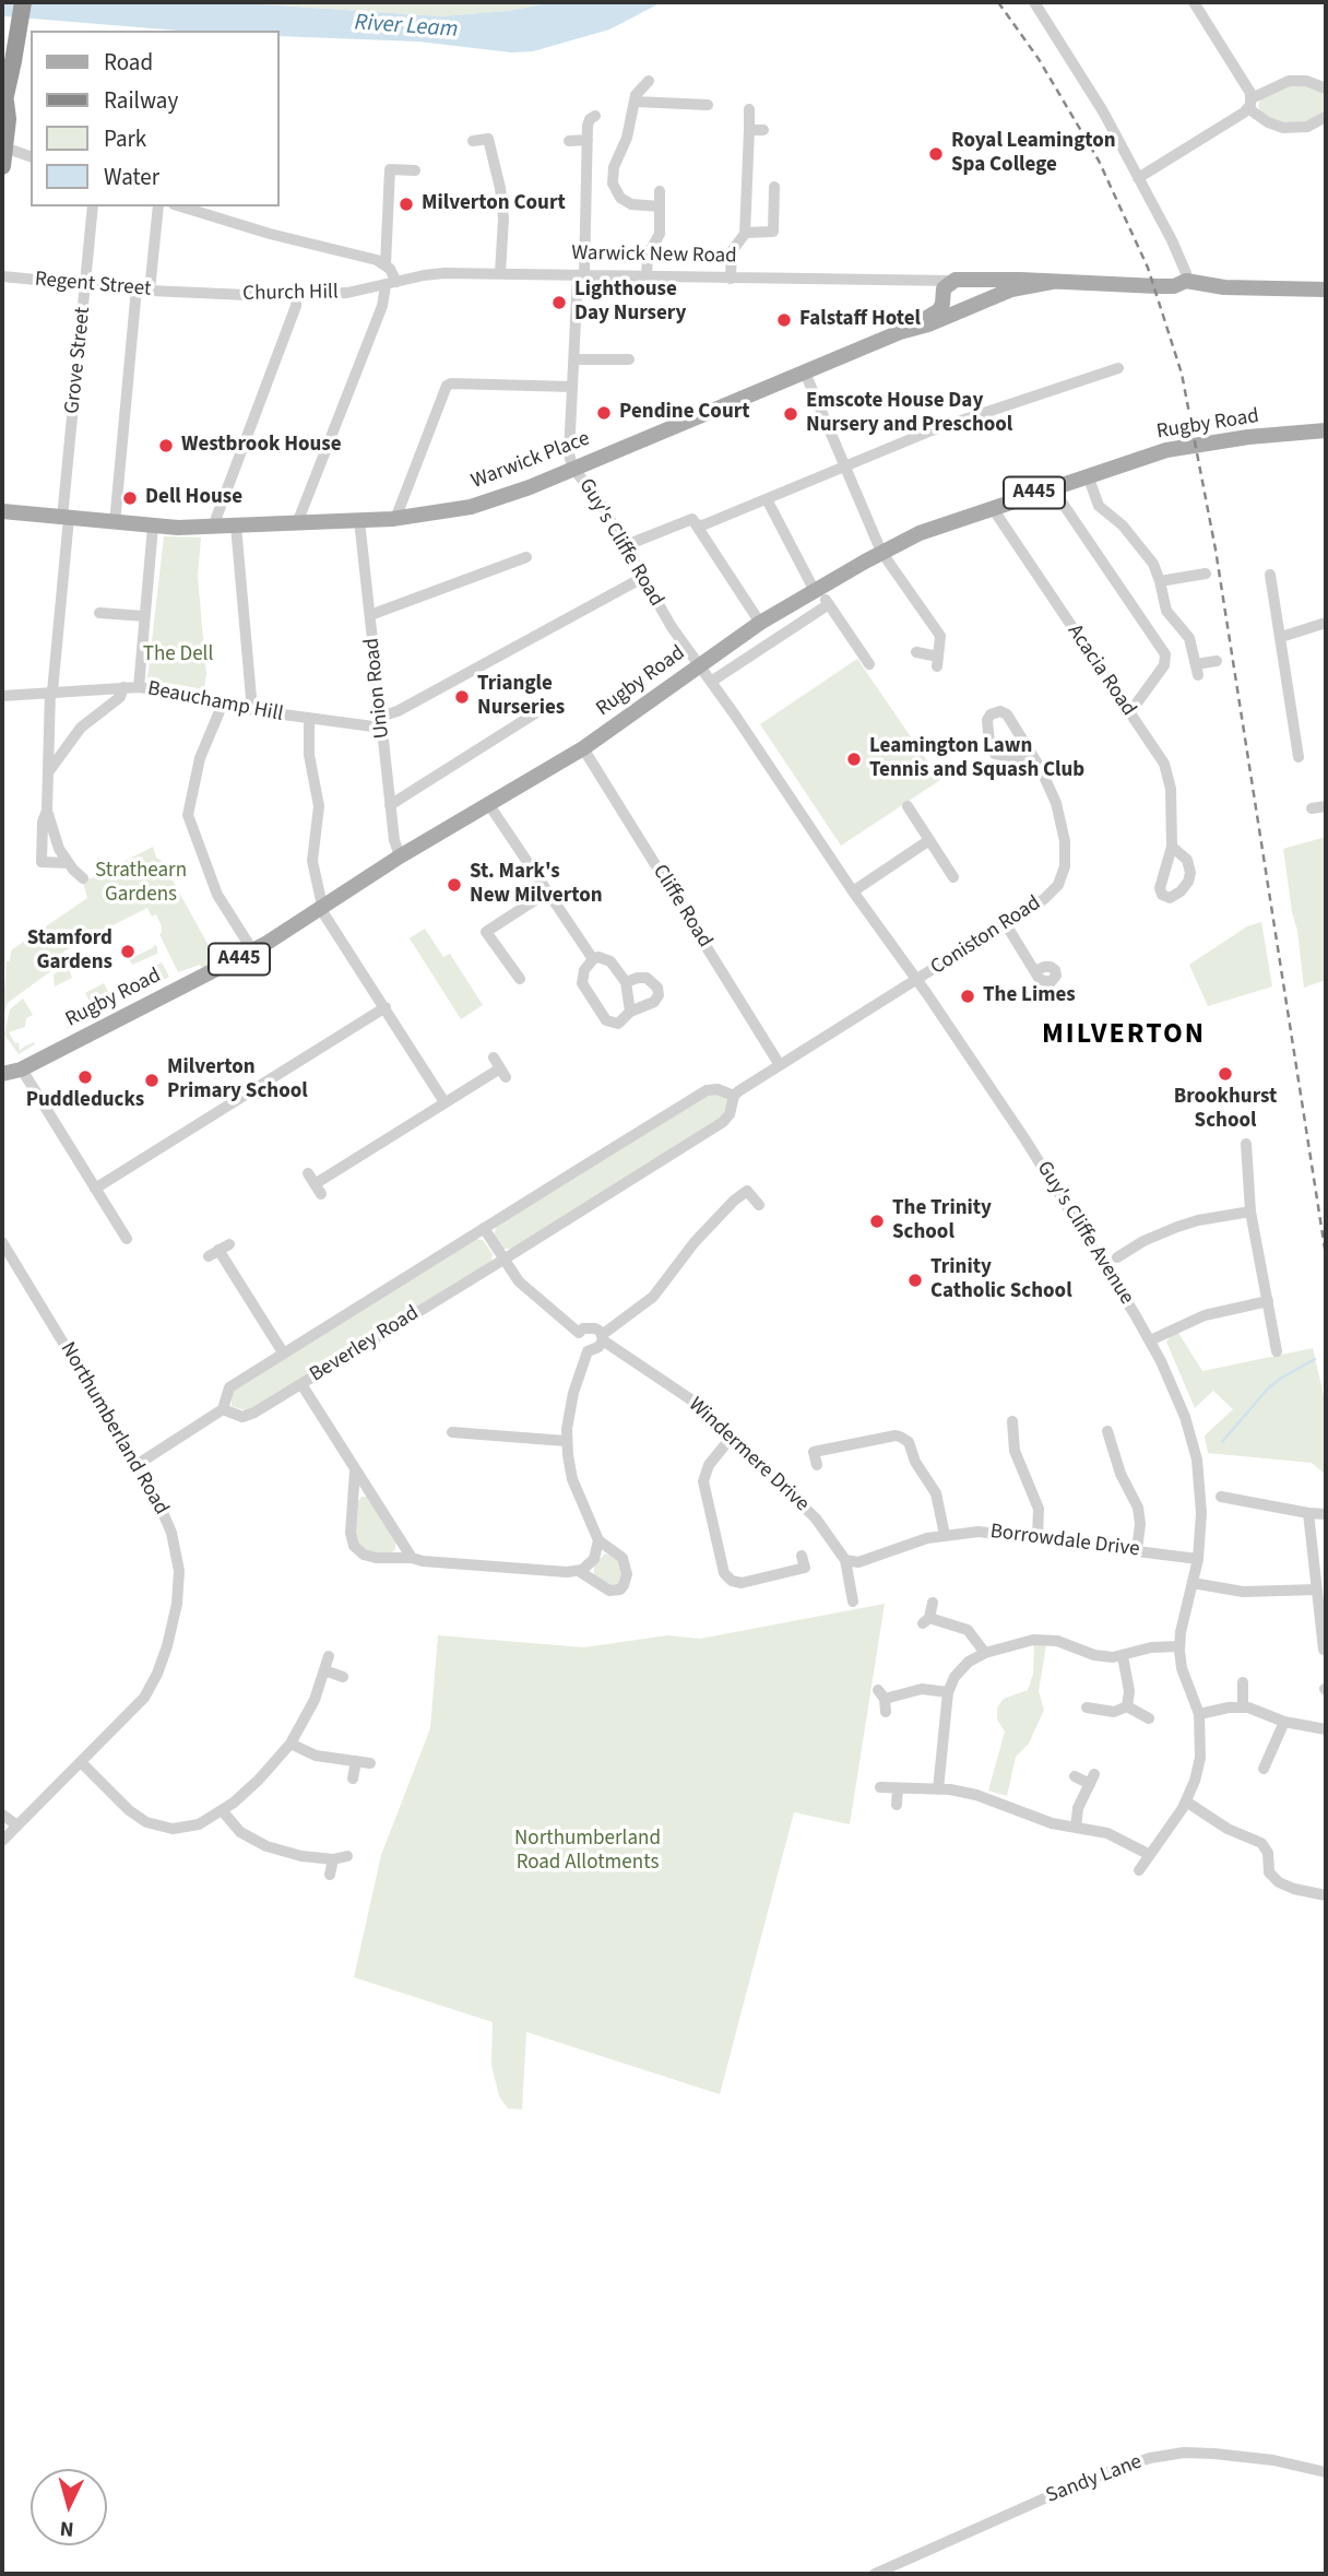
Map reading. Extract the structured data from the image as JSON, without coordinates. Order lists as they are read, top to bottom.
{
  "streets": {
    "main road": [
      "Warwick New Road",
      "Rugby Road",
      "Warwick Place",
      "A445"
    ],
    "street": [
      "Regent Street",
      "Church Hill",
      "Grove Street",
      "Guy's Cliffe Road",
      "Acacia Road",
      "Union Road",
      "Beauchamp Hill",
      "Cliffe Road",
      "Coniston Road",
      "Guy's Cliffe Avenue",
      "Beverley Road",
      "Northumberland Road",
      "Windermere Drive",
      "Borrowdale Drive",
      "Sandy Lane"
    ]
  },
  "crossings": [
    ["Warwick New Road", "Church Hill"],
    ["Warwick New Road", "Warwick Place"],
    ["Warwick New Road", "Guy's Cliffe Road"],
    ["Regent Street", "Church Hill"],
    ["Regent Street", "Grove Street"],
    ["Grove Street", "Warwick Place"],
    ["Grove Street", "Beauchamp Hill"],
    ["Rugby Road", "Guy's Cliffe Road"],
    ["Rugby Road", "Acacia Road"],
    ["Rugby Road", "Union Road"],
    ["Rugby Road", "Cliffe Road"],
    ["Rugby Road", "Guy's Cliffe Avenue"],
    ["Warwick Place", "Guy's Cliffe Road"],
    ["Warwick Place", "Union Road"],
    ["Guy's Cliffe Road", "Guy's Cliffe Avenue"],
    ["Union Road", "Beauchamp Hill"],
    ["Cliffe Road", "Beverley Road"],
    ["Coniston Road", "Guy's Cliffe Avenue"],
    ["Coniston Road", "Beverley Road"],
    ["Guy's Cliffe Avenue", "Beverley Road"],
    ["Guy's Cliffe Avenue", "Borrowdale Drive"],
    ["Beverley Road", "Northumberland Road"],
    ["Windermere Drive", "Borrowdale Drive"]
  ],
  "districts": ["MILVERTON"],
  "water": ["River Leam"],
  "parks": ["The Dell", "Strathearn Gardens", "Northumberland Road Allotments"],
  "places": [
    "Royal Leamington Spa College",
    "Milverton Court",
    "Lighthouse Day Nursery",
    "Falstaff Hotel",
    "Pendine Court",
    "Emscote House Day Nursery and Preschool",
    "Westbrook House",
    "Dell House",
    "Triangle Nurseries",
    "Leamington Lawn Tennis and Squash Club",
    "St. Mark's New Milverton",
    "Stamford Gardens",
    "The Limes",
    "Brookhurst School",
    "Puddleducks",
    "Milverton Primary School",
    "The Trinity School",
    "Trinity Catholic School"
  ],
  "legend": [
    "Road",
    "Railway",
    "Park",
    "Water"
  ],
  "north": "bottom"
}
